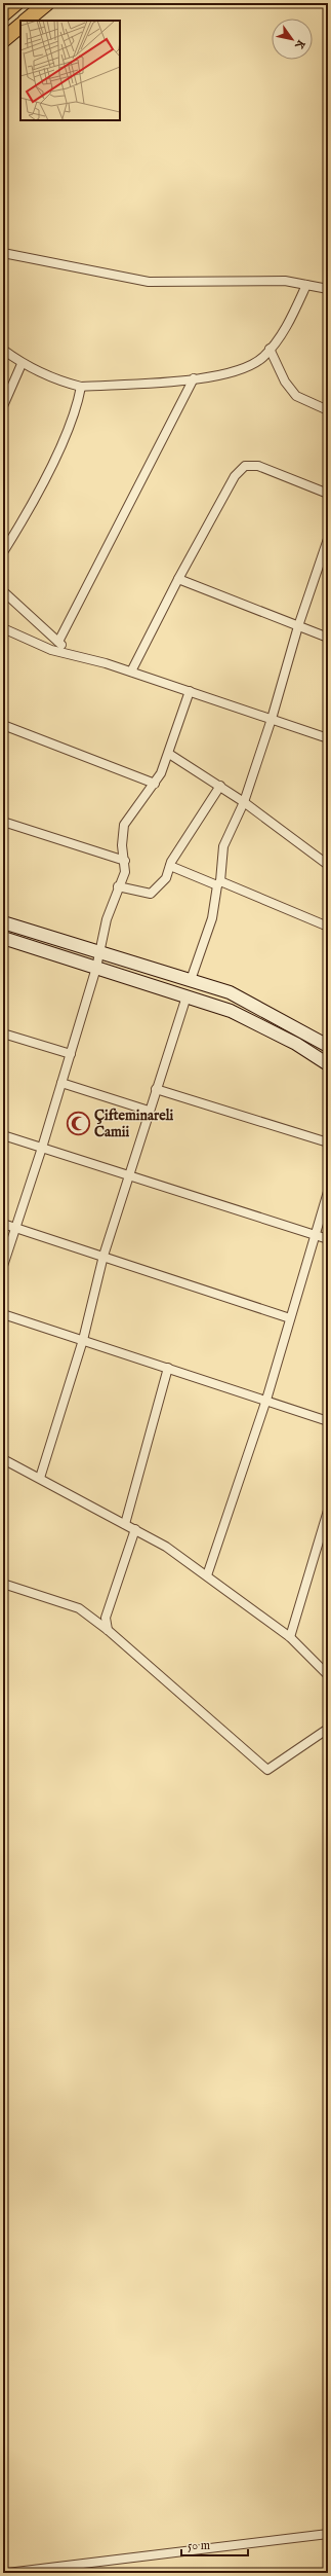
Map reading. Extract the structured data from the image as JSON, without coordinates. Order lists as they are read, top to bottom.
{
  "places": {
    "mosque": ["Çifteminareli Camii"]
  },
  "scale_bar": "50 m",
  "north": "bottom right"
}
